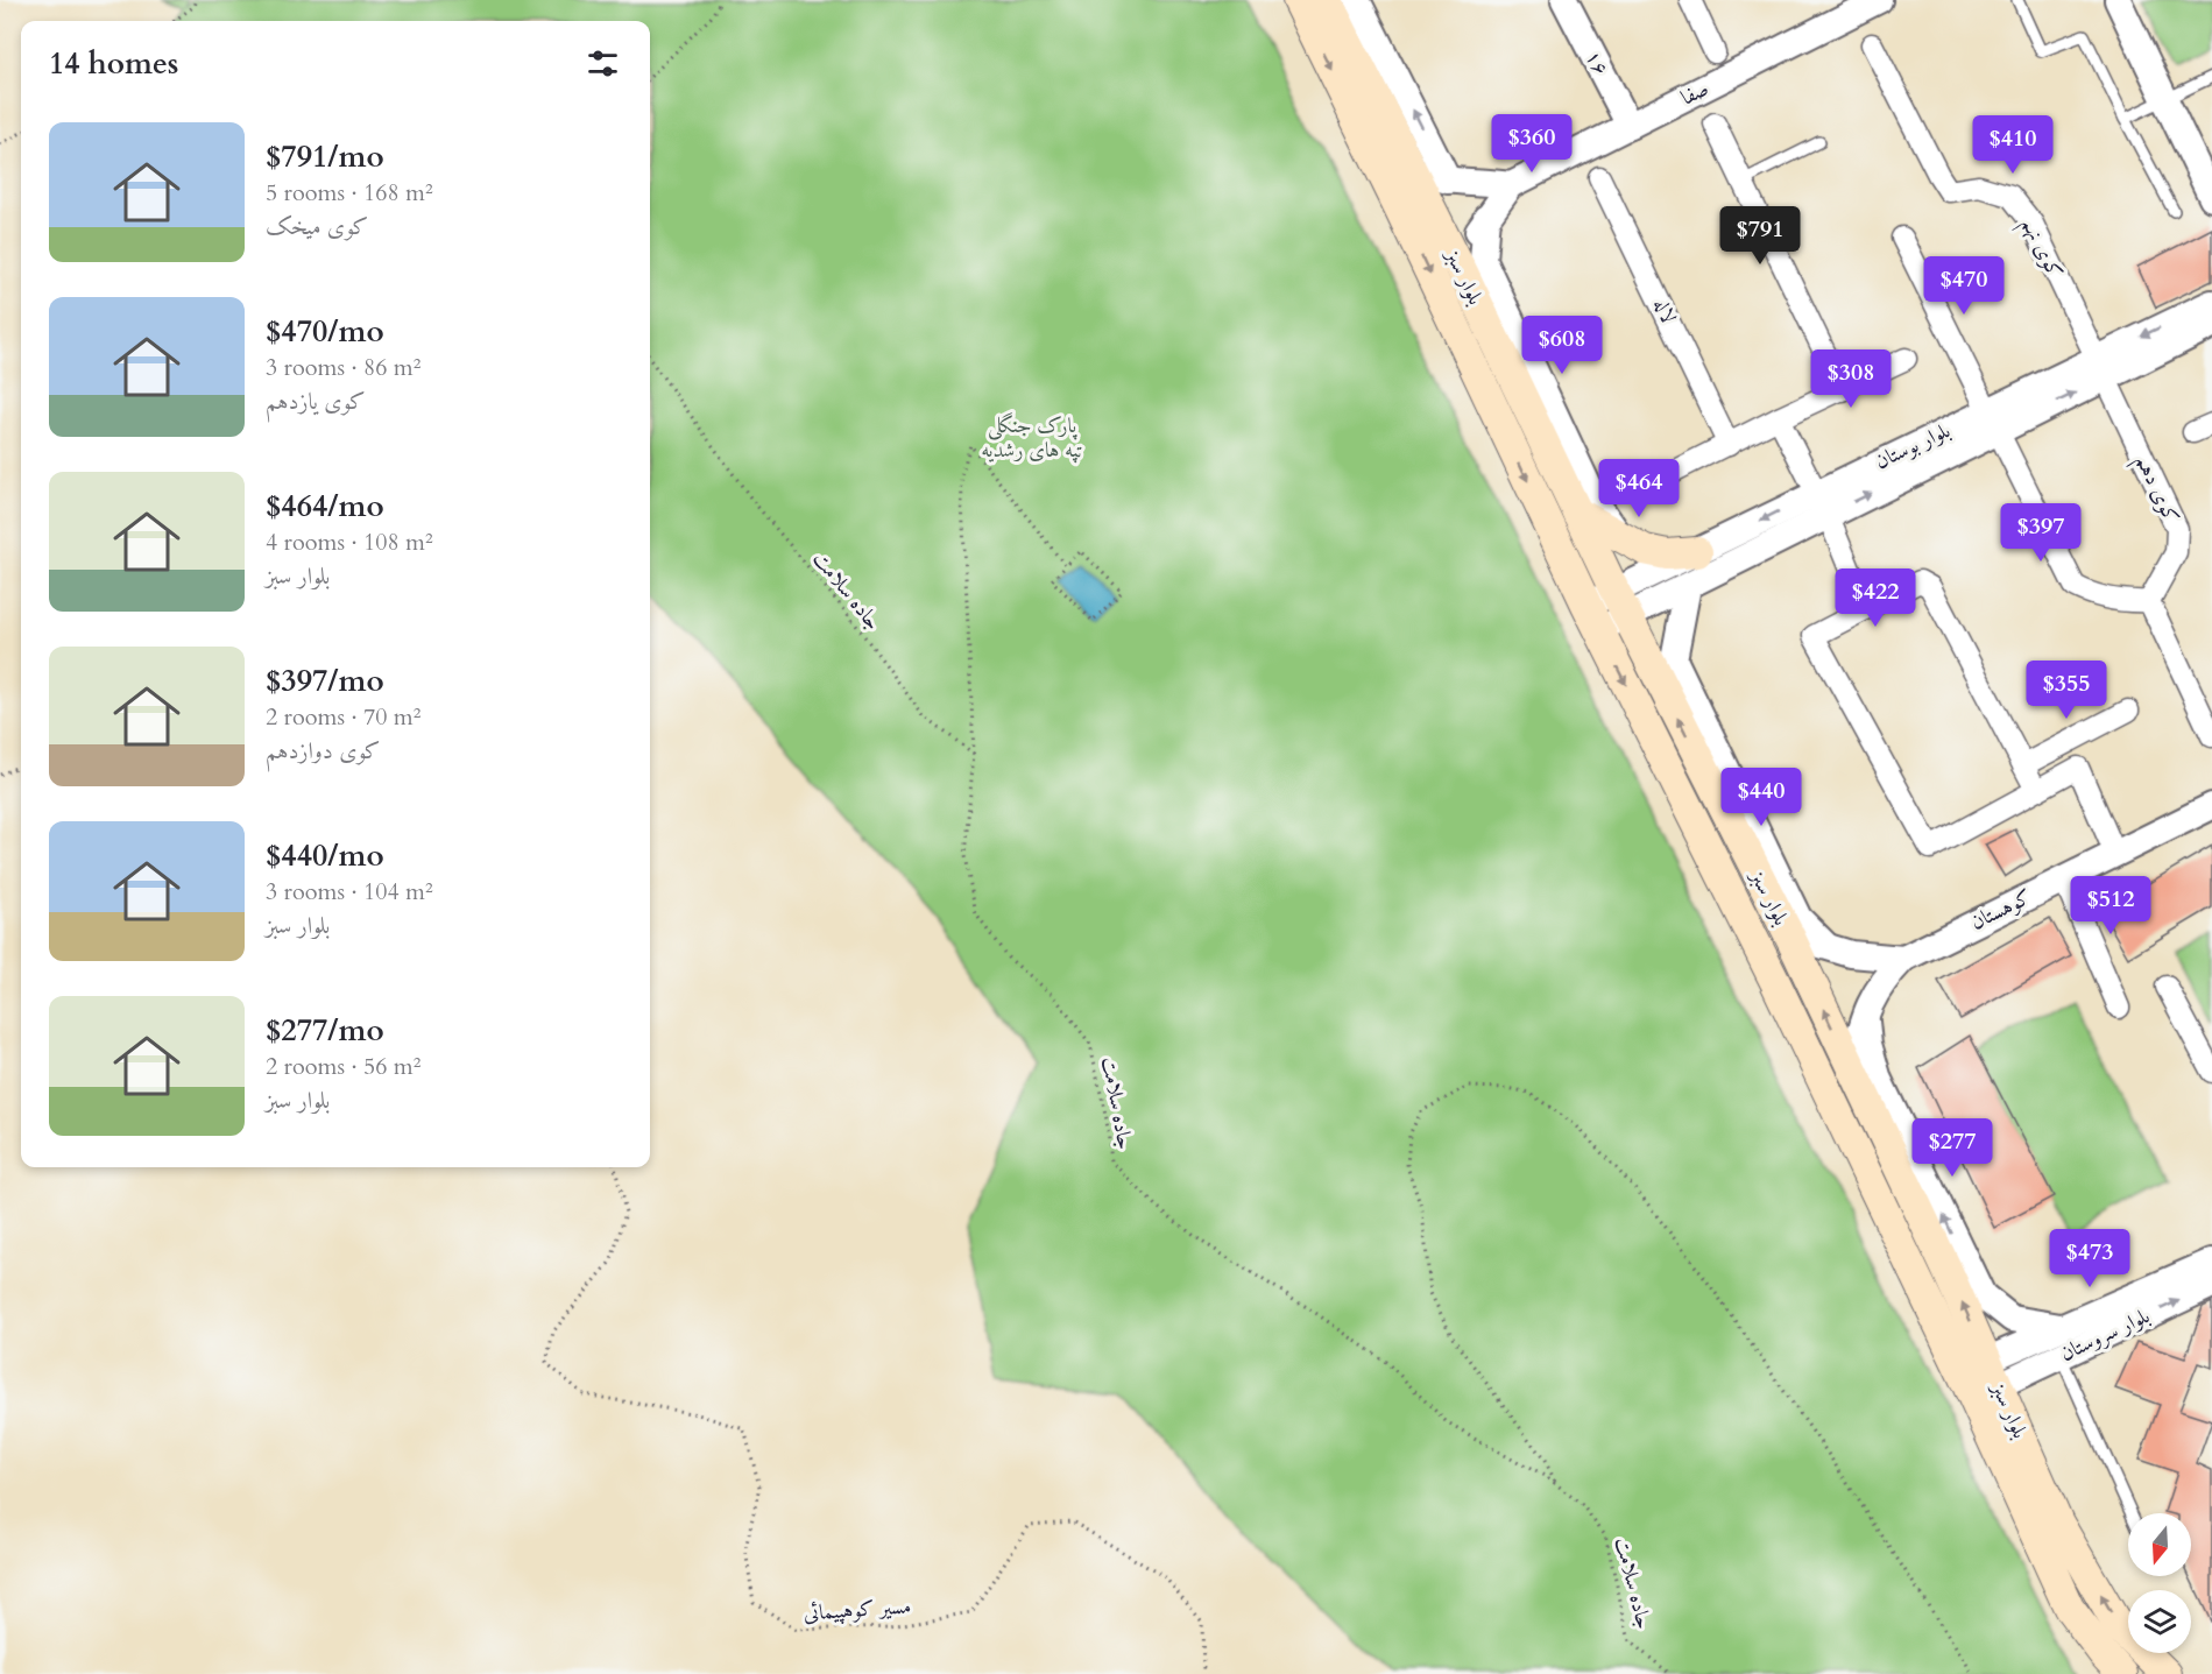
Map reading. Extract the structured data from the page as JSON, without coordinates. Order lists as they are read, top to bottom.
{
  "streets": {
    "main road": ["بلوار سبز"],
    "street": [
      "۱۶",
      "صفا",
      "کوی نهم",
      "لاله",
      "بلوار بوستان",
      "کوی دهم",
      "کوهستان",
      "بلوار سروستان"
    ],
    "path": ["جاده سلامت", "مسیر کوهپیمائی"]
  },
  "crossings": [
    ["۱۶", "صفا"],
    ["کوی نهم", "بلوار بوستان"],
    ["کوی نهم", "کوی دهم"],
    ["بلوار سبز", "بلوار بوستان"],
    ["بلوار سبز", "بلوار سروستان"],
    ["بلوار بوستان", "کوی دهم"]
  ],
  "parks": ["پارک جنگلی تپه های رشدیه"],
  "north": "bottom",
  "page": {
    "heading": "14 homes",
    "list": [
      {
        "name": "$791/mo",
        "note": "5 rooms · 168 m² · کوی میخک"
      },
      {
        "name": "$470/mo",
        "note": "3 rooms · 86 m² · کوی یازدهم"
      },
      {
        "name": "$464/mo",
        "note": "4 rooms · 108 m² · بلوار سبز"
      },
      {
        "name": "$397/mo",
        "note": "2 rooms · 70 m² · کوی دوازدهم"
      },
      {
        "name": "$440/mo",
        "note": "3 rooms · 104 m² · بلوار سبز"
      },
      {
        "name": "$277/mo",
        "note": "2 rooms · 56 m² · بلوار سبز"
      }
    ],
    "price": [
      "$360",
      "$410",
      "$791",
      "$470",
      "$608",
      "$308",
      "$464",
      "$397",
      "$422",
      "$355",
      "$440",
      "$512",
      "$277",
      "$473"
    ]
  }
}
